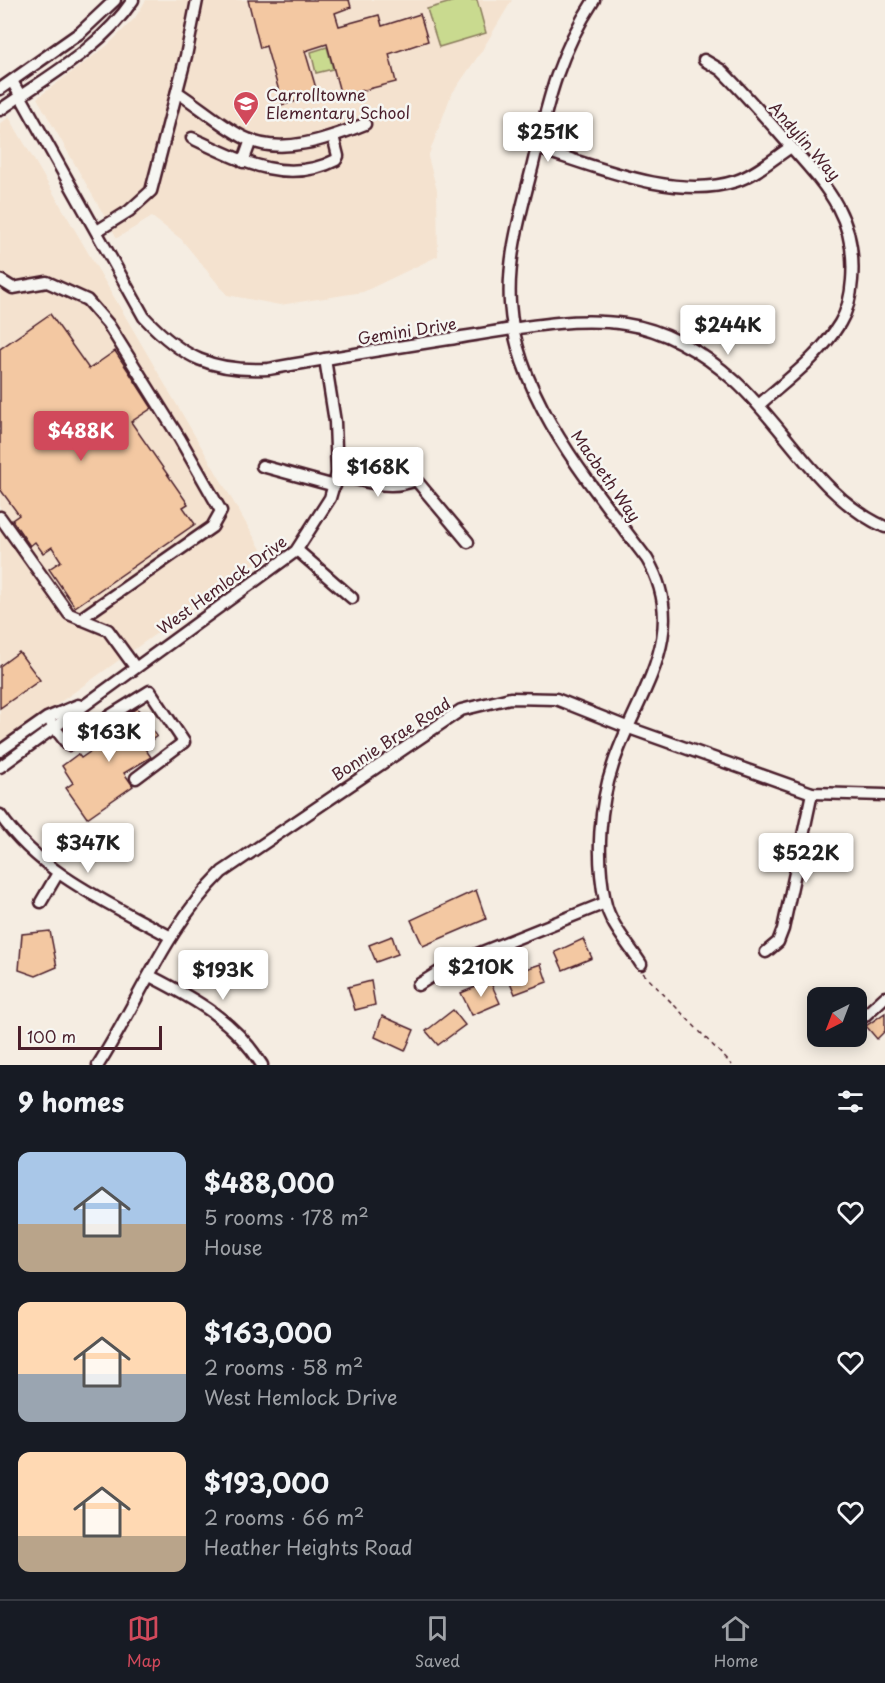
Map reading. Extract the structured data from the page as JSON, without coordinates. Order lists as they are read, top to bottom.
{
  "streets": {
    "street": [
      "Andylin Way",
      "Gemini Drive",
      "Macbeth Way",
      "West Hemlock Drive",
      "Bonnie Brae Road"
    ]
  },
  "crossings": [
    ["Andylin Way", "Gemini Drive"],
    ["Gemini Drive", "Macbeth Way"],
    ["Gemini Drive", "West Hemlock Drive"],
    ["Macbeth Way", "Bonnie Brae Road"]
  ],
  "places": {
    "school or university": ["Carrolltowne Elementary School"]
  },
  "scale_bar": "100 m",
  "north": "bottom left",
  "page": {
    "price": [
      "$251K",
      "$244K",
      "$488K",
      "$168K",
      "$163K",
      "$347K",
      "$522K",
      "$210K",
      "$193K"
    ],
    "scale": "100 m",
    "heading": "9 homes",
    "list": [
      {
        "name": "$488,000",
        "note": "5 rooms · 178 m² · House"
      },
      {
        "name": "$163,000",
        "note": "2 rooms · 58 m² · West Hemlock Drive"
      },
      {
        "name": "$193,000",
        "note": "2 rooms · 66 m² · Heather Heights Road"
      }
    ],
    "tabs": ["Map", "Saved", "Home"]
  }
}
